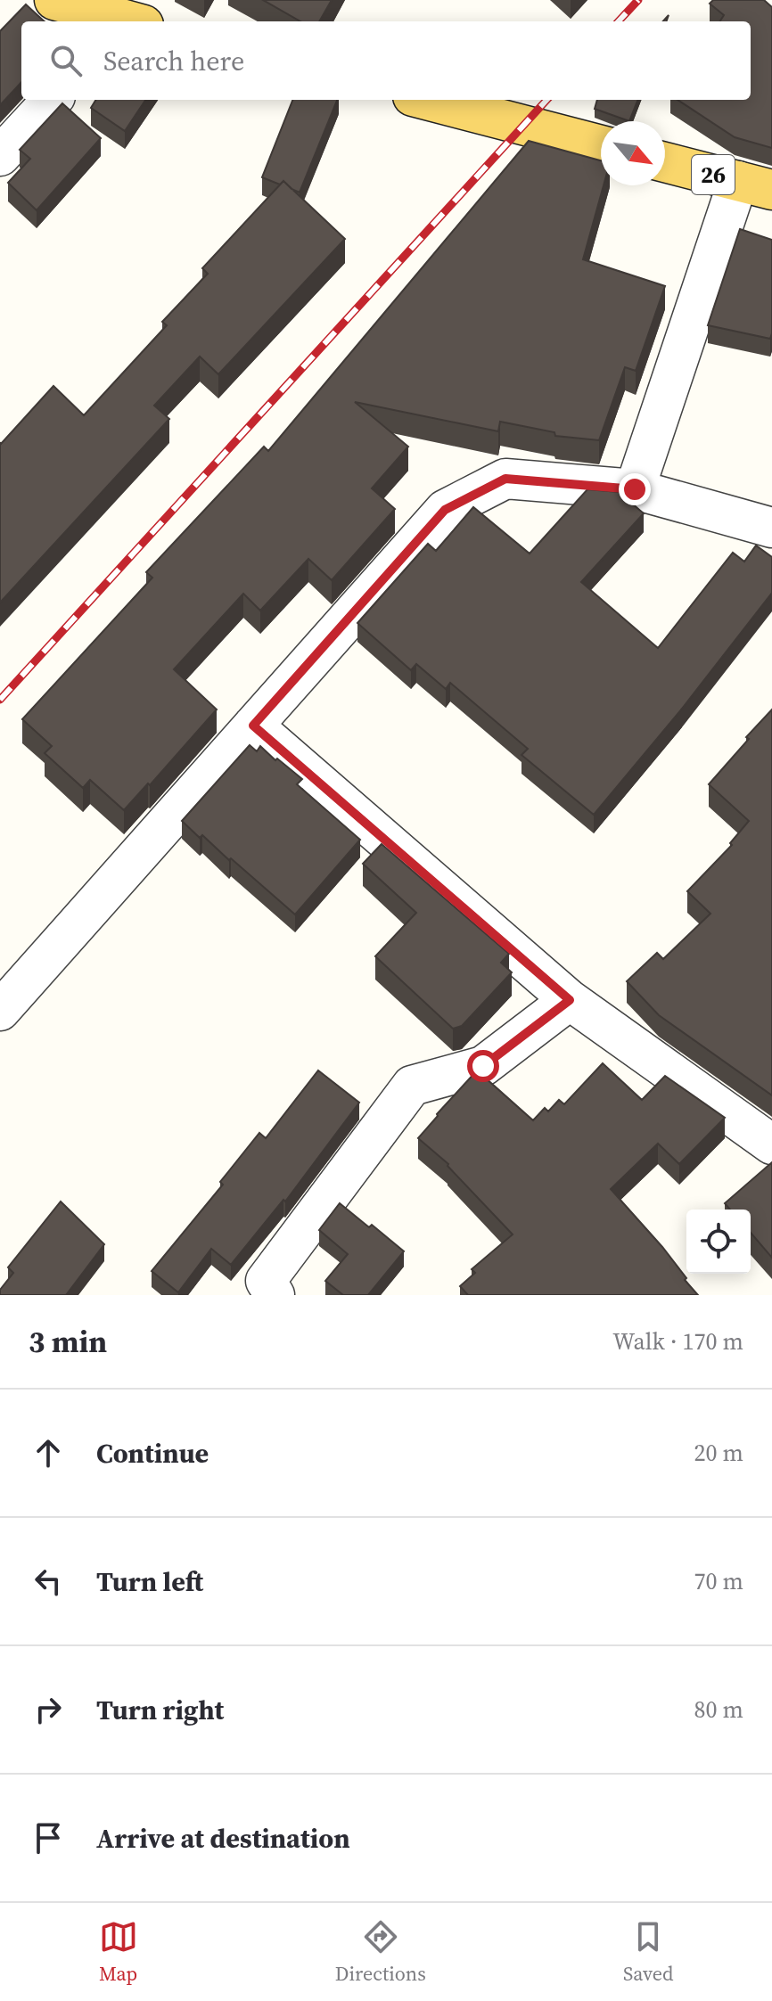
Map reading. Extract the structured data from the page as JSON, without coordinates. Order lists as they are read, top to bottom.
{
  "streets": {
    "main road": ["26"]
  },
  "north": "bottom right",
  "page": {
    "search": "Search here",
    "heading": ["3 min", "Walk · 170 m"],
    "list": [
      ["Continue", "20 m"],
      ["Turn left", "70 m"],
      ["Turn right", "80 m"],
      "Arrive at destination"
    ],
    "nav": ["Map", "Directions", "Saved"]
  }
}
